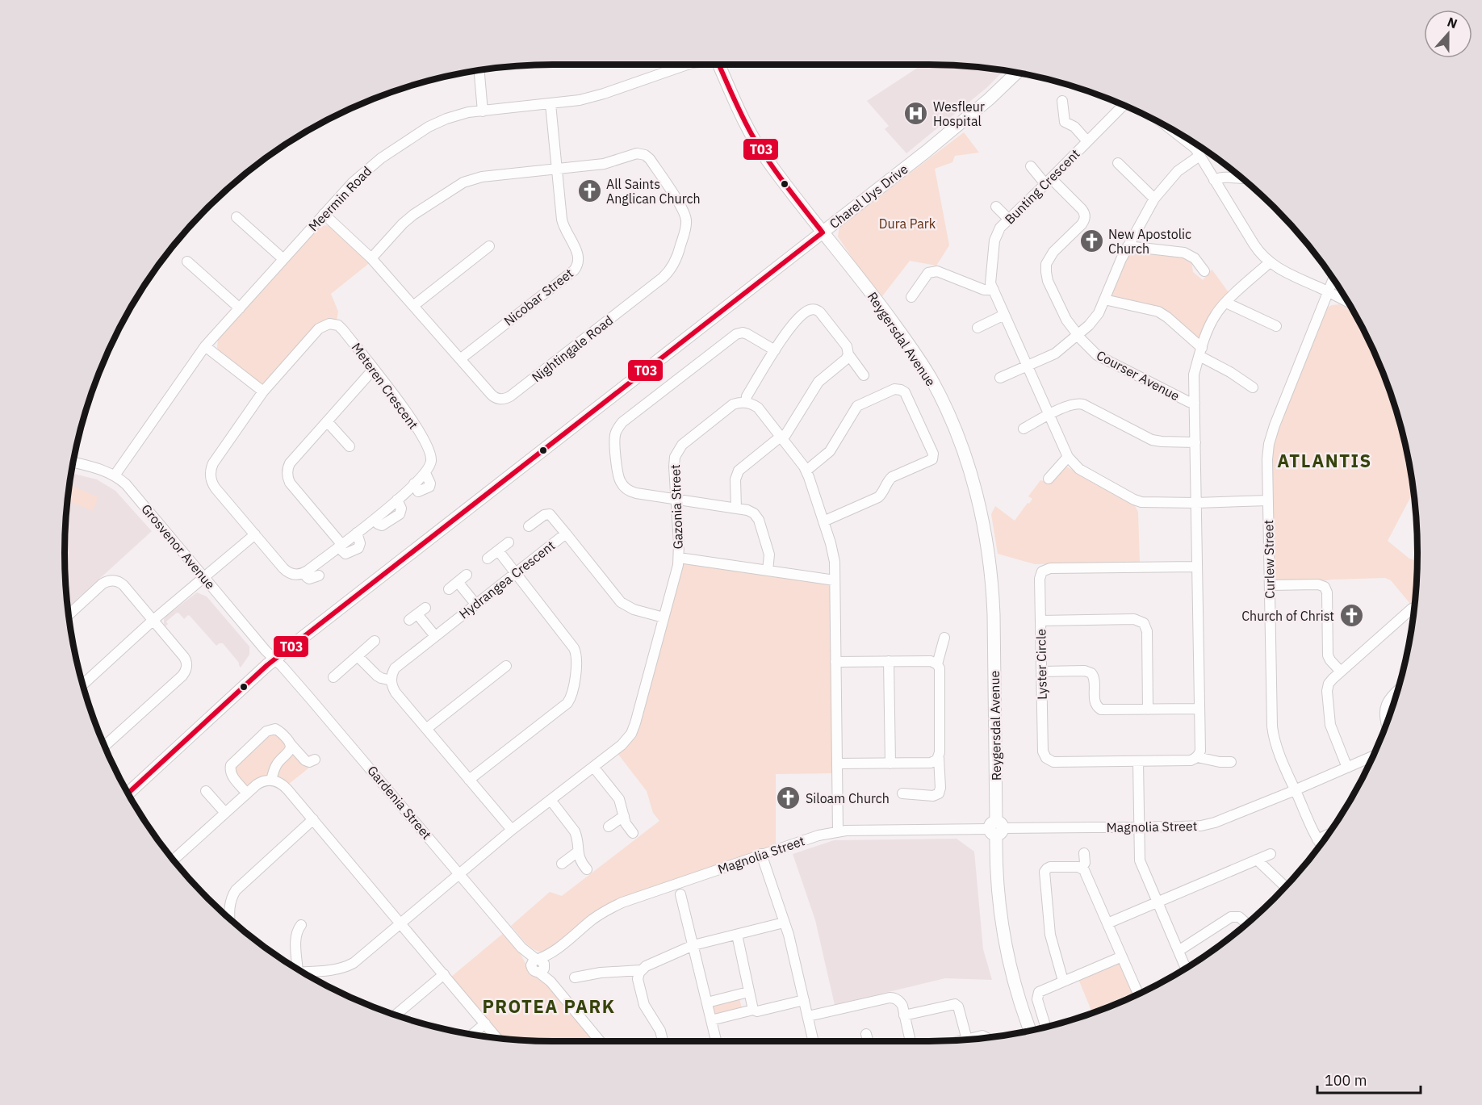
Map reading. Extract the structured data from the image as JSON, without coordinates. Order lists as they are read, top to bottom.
{
  "streets": {
    "main road": ["Charel Uys Drive", "Reygersdal Avenue"],
    "street": [
      "Bunting Crescent",
      "Meermin Road",
      "Nicobar Street",
      "Nightingale Road",
      "Courser Avenue",
      "Meteren Crescent",
      "Gazonia Street",
      "Grosvenor Avenue",
      "Curlew Street",
      "Hydrangea Crescent",
      "Lyster Circle",
      "Gardenia Street",
      "Magnolia Street"
    ]
  },
  "crossings": [
    ["Bunting Crescent", "Courser Avenue"],
    ["Bunting Crescent", "Curlew Street"],
    ["Charel Uys Drive", "Reygersdal Avenue"],
    ["Charel Uys Drive", "Grosvenor Avenue"],
    ["Charel Uys Drive", "Gardenia Street"],
    ["Meermin Road", "Nicobar Street"],
    ["Meermin Road", "Nightingale Road"],
    ["Meermin Road", "Grosvenor Avenue"],
    ["Nicobar Street", "Nightingale Road"],
    ["Reygersdal Avenue", "Magnolia Street"],
    ["Gazonia Street", "Hydrangea Crescent"],
    ["Gazonia Street", "Gardenia Street"],
    ["Grosvenor Avenue", "Gardenia Street"],
    ["Curlew Street", "Magnolia Street"],
    ["Gardenia Street", "Magnolia Street"]
  ],
  "districts": ["ATLANTIS", "PROTEA PARK"],
  "parks": ["Dura Park"],
  "places": {
    "hospital": ["Wesfleur Hospital"],
    "church": [
      "All Saints Anglican Church",
      "New Apostolic Church",
      "Church of Christ",
      "Siloam Church"
    ]
  },
  "lines": ["transit line T03"],
  "scale_bar": "100 m",
  "north": "top"
}
